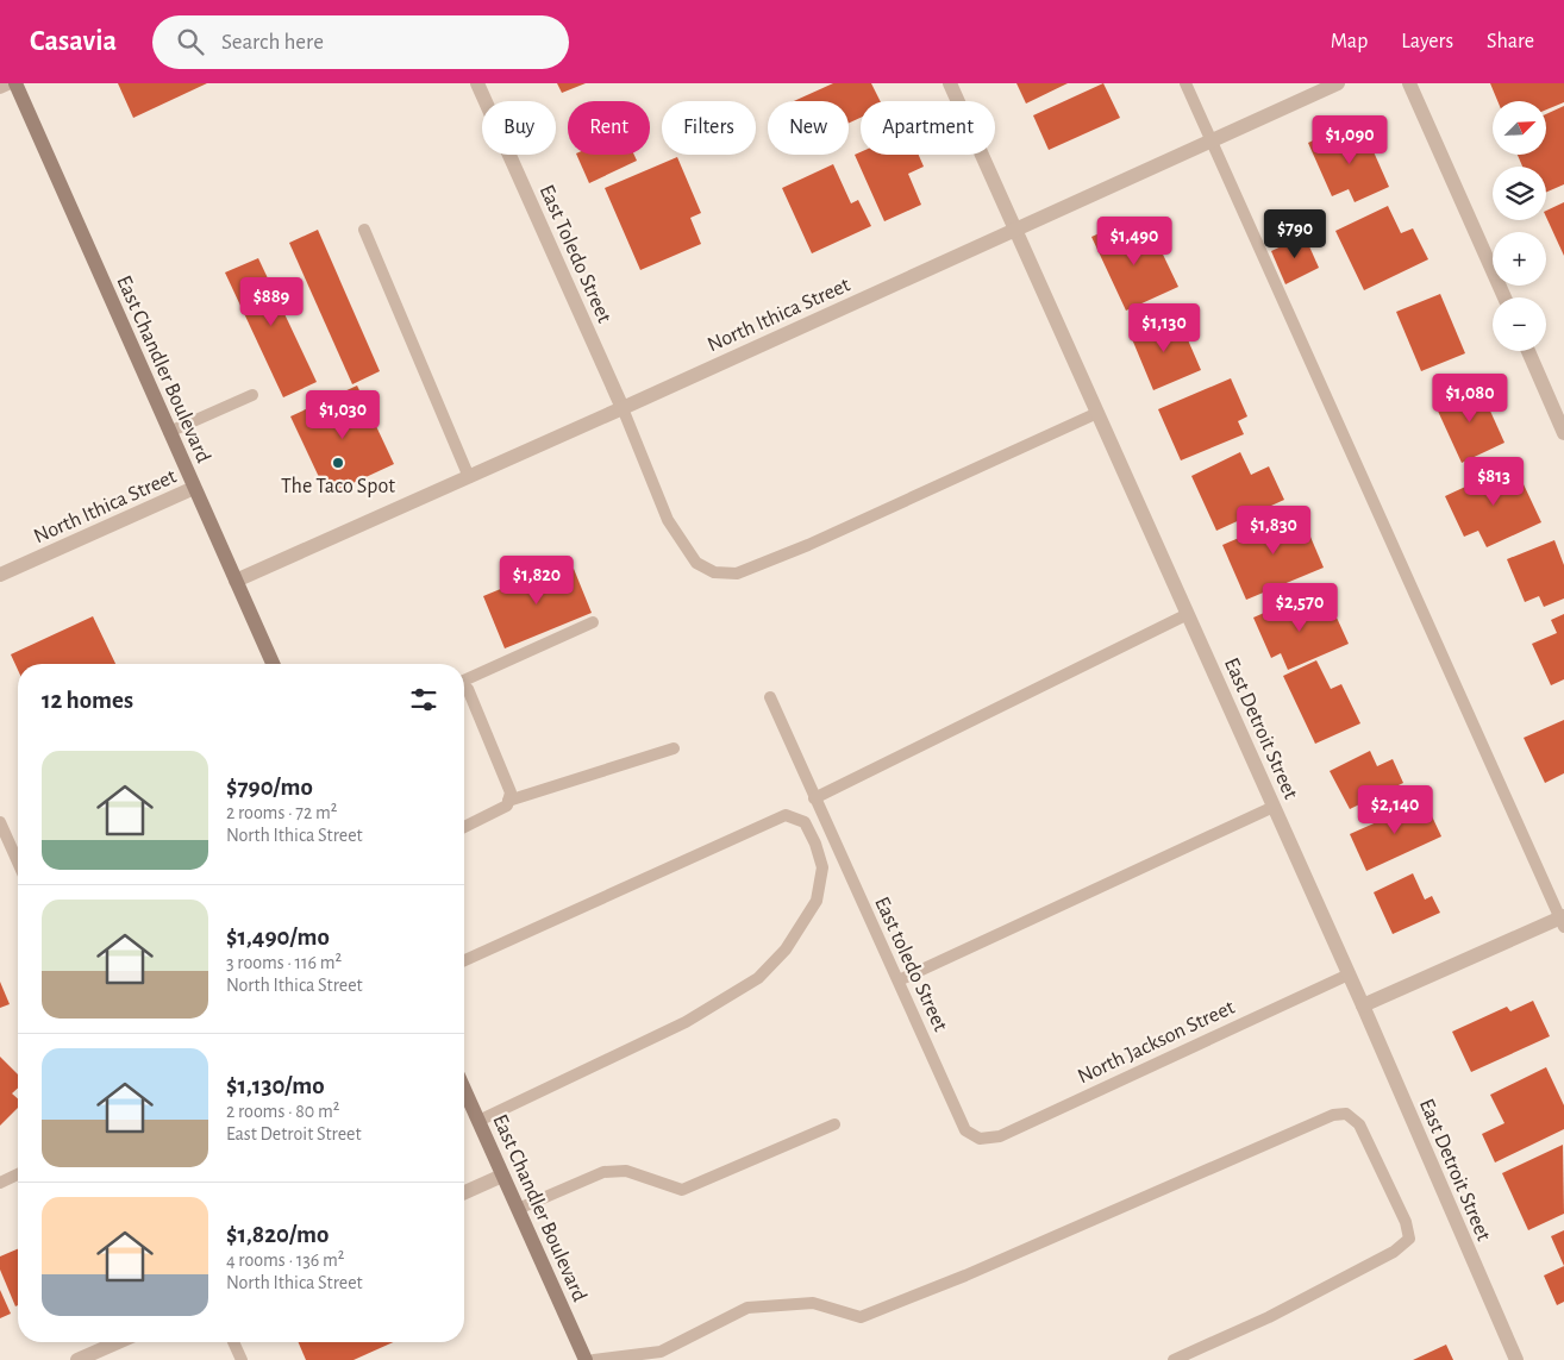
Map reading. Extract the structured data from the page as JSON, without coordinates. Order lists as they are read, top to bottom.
{
  "streets": {
    "main road": ["East Chandler Boulevard"],
    "street": ["East Toledo Street", "North Ithica Street", "East Detroit Street"],
    "lane": ["East toledo Street", "North Jackson Street"]
  },
  "crossings": [
    ["East Toledo Street", "North Ithica Street"],
    ["North Ithica Street", "East Chandler Boulevard"],
    ["North Ithica Street", "East Detroit Street"],
    ["East Detroit Street", "North Jackson Street"],
    ["East toledo Street", "North Jackson Street"]
  ],
  "places": ["The Taco Spot"],
  "north": "top right",
  "page": {
    "header": "Casavia",
    "search": "Search here",
    "nav": ["Map", "Layers", "Share"],
    "map_buttons": ["+", "−"],
    "chip": [
      "Buy",
      "Rent",
      "Filters",
      "New",
      "Apartment"
    ],
    "price": [
      "$1,090",
      "$790",
      "$1,490",
      "$889",
      "$1,130",
      "$1,080",
      "$1,030",
      "$813",
      "$1,830",
      "$1,820",
      "$2,570",
      "$2,140"
    ],
    "heading": "12 homes",
    "list": [
      {
        "name": "$790/mo",
        "note": "2 rooms · 72 m² · North Ithica Street"
      },
      {
        "name": "$1,490/mo",
        "note": "3 rooms · 116 m² · North Ithica Street"
      },
      {
        "name": "$1,130/mo",
        "note": "2 rooms · 80 m² · East Detroit Street"
      },
      {
        "name": "$1,820/mo",
        "note": "4 rooms · 136 m² · North Ithica Street"
      }
    ]
  }
}
